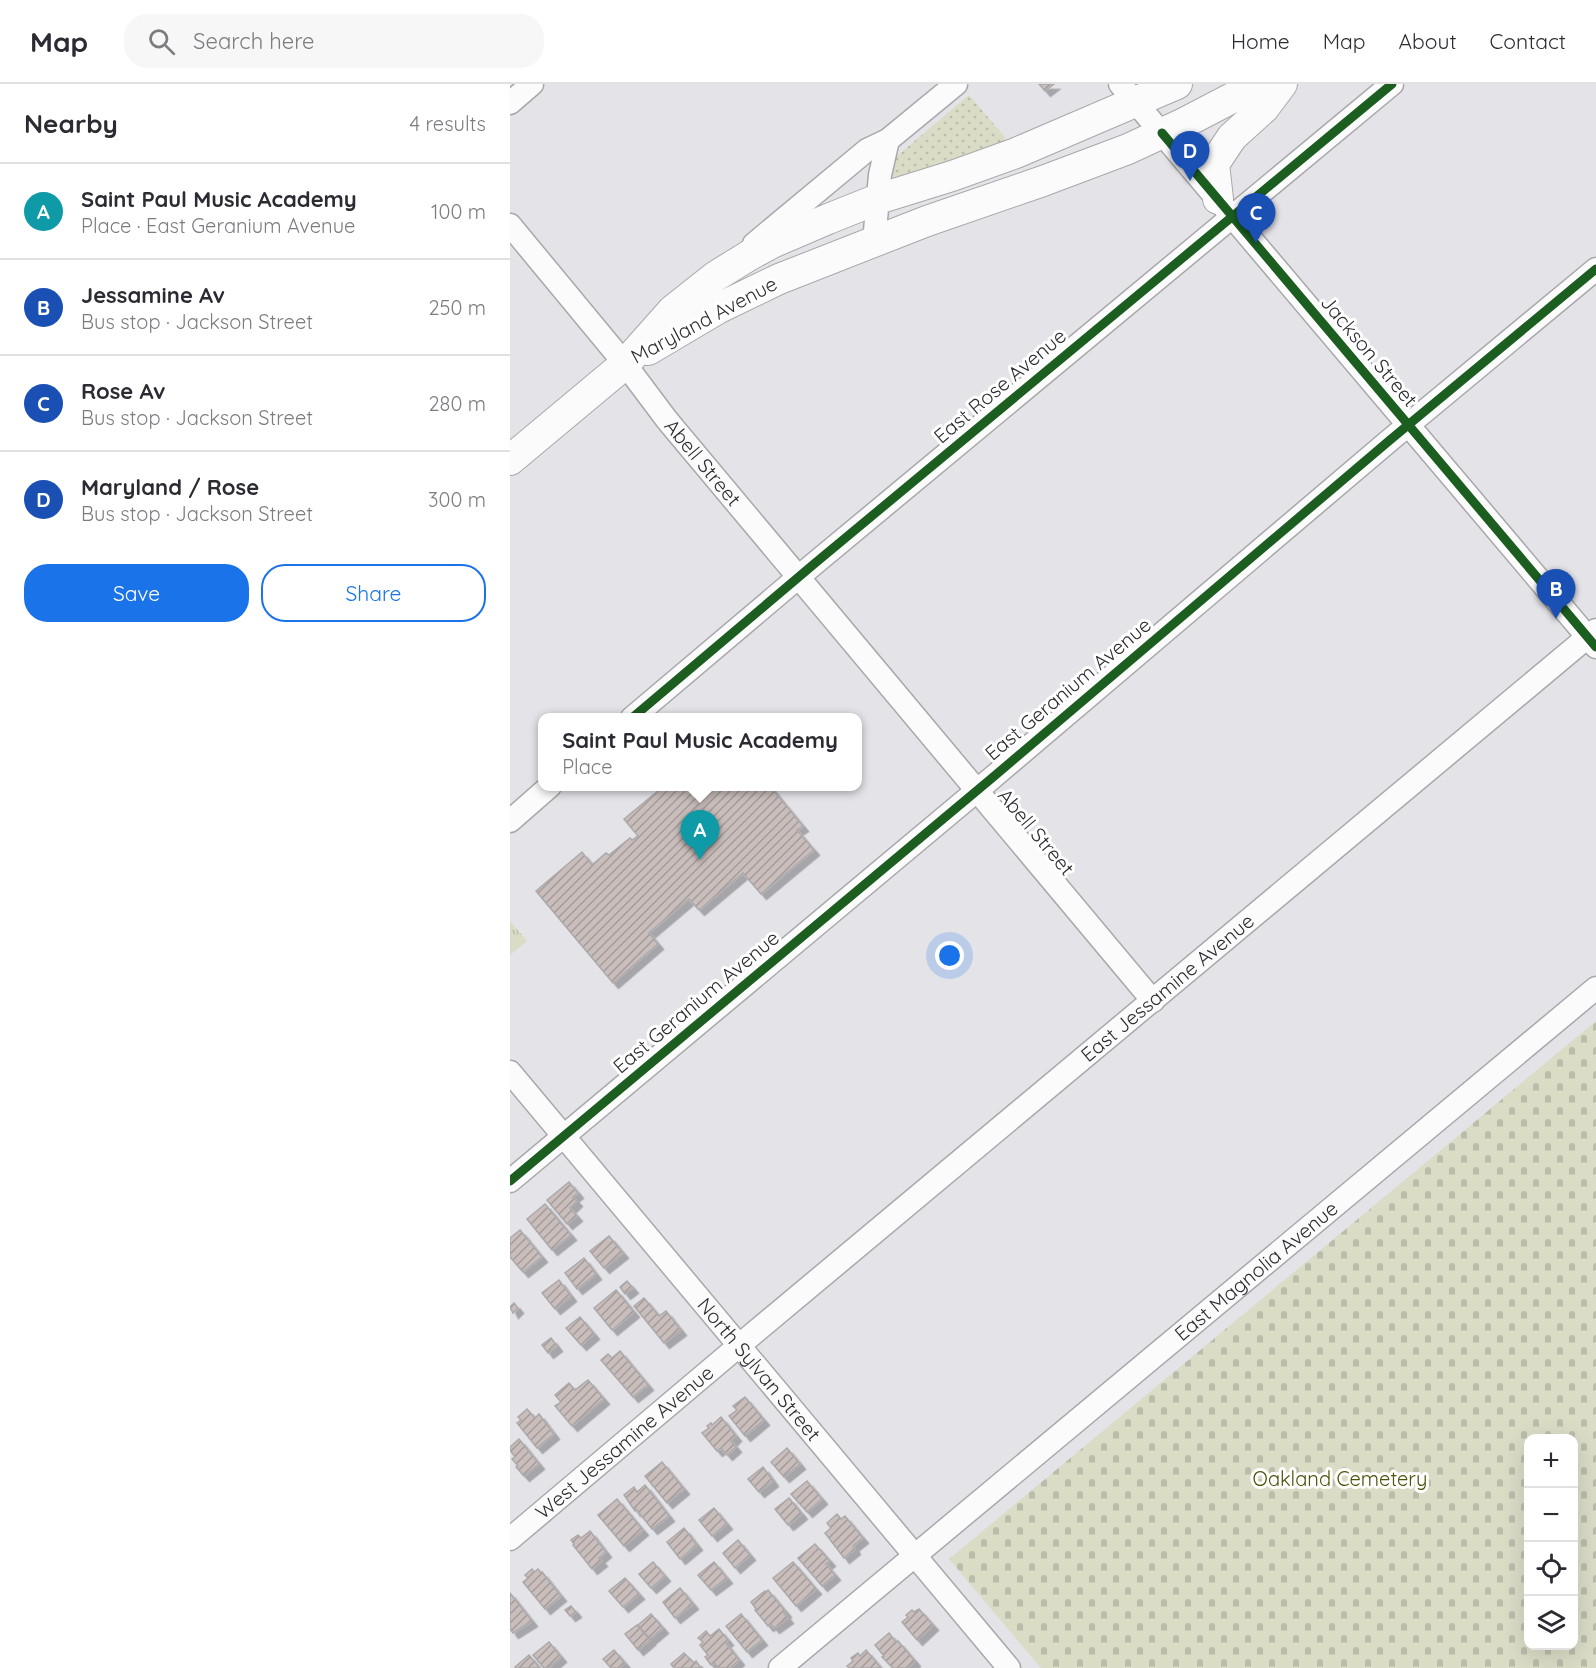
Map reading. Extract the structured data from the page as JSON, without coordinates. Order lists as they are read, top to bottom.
{
  "streets": {
    "main road": ["Maryland Avenue"],
    "street": [
      "Jackson Street",
      "East Rose Avenue",
      "Abell Street",
      "East Geranium Avenue",
      "East Jessamine Avenue",
      "East Magnolia Avenue",
      "North Sylvan Street",
      "West Jessamine Avenue"
    ]
  },
  "crossings": [
    ["Maryland Avenue", "Jackson Street"],
    ["Maryland Avenue", "Abell Street"],
    ["Jackson Street", "East Rose Avenue"],
    ["Jackson Street", "East Geranium Avenue"],
    ["Jackson Street", "East Jessamine Avenue"],
    ["East Rose Avenue", "Abell Street"],
    ["Abell Street", "East Geranium Avenue"],
    ["Abell Street", "East Jessamine Avenue"],
    ["East Geranium Avenue", "North Sylvan Street"],
    ["East Jessamine Avenue", "North Sylvan Street"],
    ["East Jessamine Avenue", "West Jessamine Avenue"],
    ["East Magnolia Avenue", "North Sylvan Street"],
    ["North Sylvan Street", "West Jessamine Avenue"]
  ],
  "parks": ["Oakland Cemetery"],
  "page": {
    "header": "Map",
    "search": "Search here",
    "nav": [
      "Home",
      "Map",
      "About",
      "Contact"
    ],
    "heading": ["Nearby", "4 results"],
    "pins": [
      "D",
      "C",
      "B",
      "A"
    ],
    "list": [
      {
        "mark": "A",
        "name": "Saint Paul Music Academy",
        "note": "Place · East Geranium Avenue",
        "value": "100 m"
      },
      {
        "mark": "B",
        "name": "Jessamine Av",
        "note": "Bus stop · Jackson Street",
        "value": "250 m"
      },
      {
        "mark": "C",
        "name": "Rose Av",
        "note": "Bus stop · Jackson Street",
        "value": "280 m"
      },
      {
        "mark": "D",
        "name": "Maryland / Rose",
        "note": "Bus stop · Jackson Street",
        "value": "300 m"
      }
    ],
    "buttons": ["Save", "Share"],
    "popup": ["Saint Paul Music Academy", "Place"],
    "map_buttons": ["+", "−"]
  }
}
